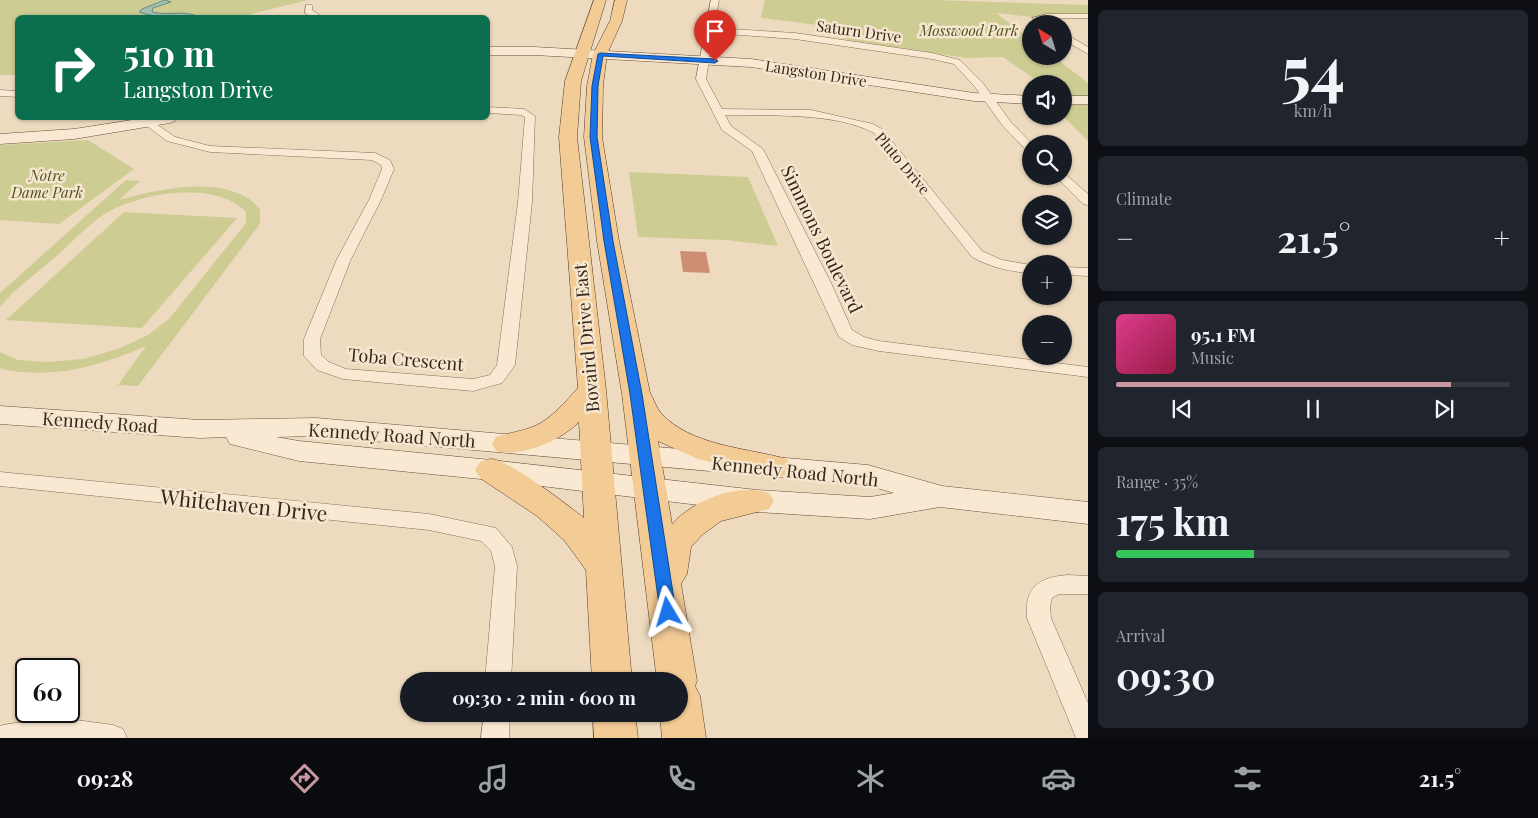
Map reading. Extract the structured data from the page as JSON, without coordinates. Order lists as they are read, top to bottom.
{
  "streets": {
    "main road": ["Bovaird Drive East"],
    "street": [
      "Saturn Drive",
      "Langston Drive",
      "Pluto Drive",
      "Simmons Boulevard",
      "Toba Crescent",
      "Kennedy Road",
      "Kennedy Road North",
      "Whitehaven Drive"
    ]
  },
  "crossings": [
    ["Saturn Drive", "Langston Drive"],
    ["Saturn Drive", "Simmons Boulevard"],
    ["Langston Drive", "Simmons Boulevard"],
    ["Langston Drive", "Bovaird Drive East"],
    ["Pluto Drive", "Simmons Boulevard"],
    ["Bovaird Drive East", "Kennedy Road North"],
    ["Kennedy Road", "Kennedy Road North"]
  ],
  "parks": ["Mosswood Park", "Notre Dame Park"],
  "north": "top left",
  "page": {
    "tile": [
      ["54", "km/h"],
      "Climate",
      ["Range · 35%", "175 km"],
      ["Arrival", "09:30"]
    ],
    "map_buttons": ["+", "−"],
    "turn": ["510 m", "Langston Drive"],
    "heat": ["−", "21.5°", "+"],
    "song": ["95.1 FM", "Music"],
    "limit": "60",
    "trip": "09:30 · 2 min · 600 m",
    "tabs": ["09:28", "21.5°"]
  }
}
